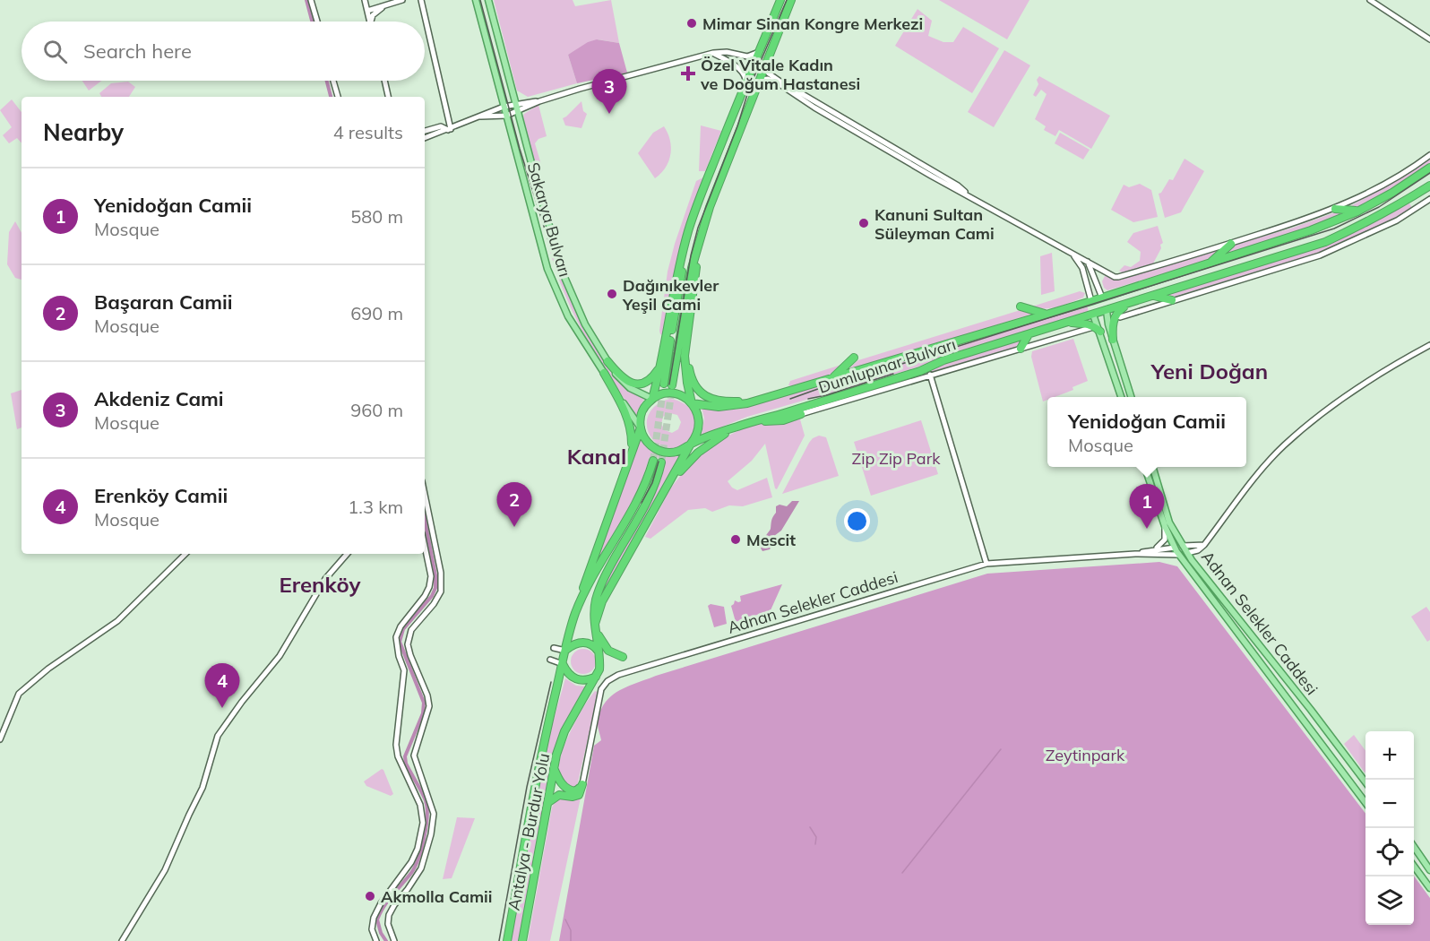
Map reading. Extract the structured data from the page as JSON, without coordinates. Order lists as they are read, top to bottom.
{
  "streets": {
    "highway": ["Dumlupınar Bulvarı", "Antalya - Burdur Yolu"],
    "main road": ["Sakarya Bulvarı", "Adnan Selekler Caddesi"]
  },
  "crossings": [
    ["Sakarya Bulvarı", "Dumlupınar Bulvarı"]
  ],
  "districts": ["Yeni Doğan", "Kanal", "Erenköy"],
  "parks": ["Zip Zip Park", "Zeytinpark"],
  "places": {
    "other": [
      "Mimar Sinan Kongre Merkezi",
      "Kanuni Sultan Süleyman Cami",
      "Dağınıkevler Yeşil Cami",
      "Mescit",
      "Akmolla Camii"
    ],
    "health": ["Özel Vitale Kadın ve Doğum Hastanesi"]
  },
  "page": {
    "search": "Search here",
    "pins": [
      "3",
      "2",
      "1",
      "4"
    ],
    "heading": ["Nearby", "4 results"],
    "list": [
      {
        "mark": "1",
        "name": "Yenidoğan Camii",
        "note": "Mosque",
        "value": "580 m"
      },
      {
        "mark": "2",
        "name": "Başaran Camii",
        "note": "Mosque",
        "value": "690 m"
      },
      {
        "mark": "3",
        "name": "Akdeniz Cami",
        "note": "Mosque",
        "value": "960 m"
      },
      {
        "mark": "4",
        "name": "Erenköy Camii",
        "note": "Mosque",
        "value": "1.3 km"
      }
    ],
    "popup": ["Yenidoğan Camii", "Mosque"],
    "map_buttons": ["+", "−"]
  }
}
